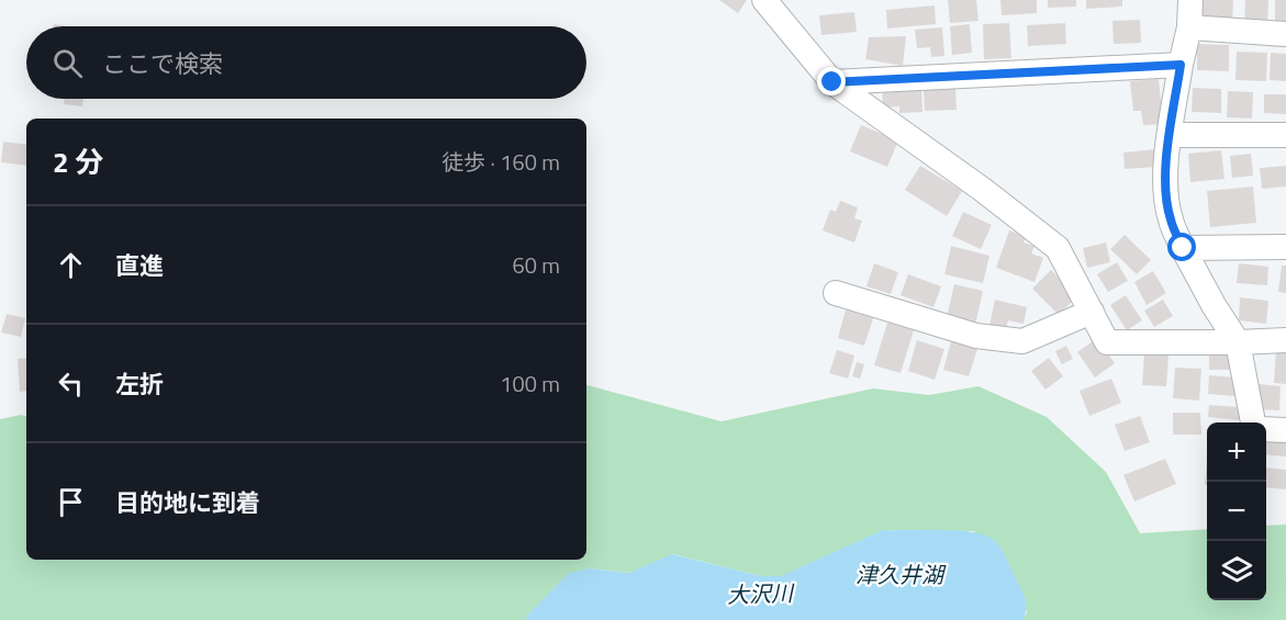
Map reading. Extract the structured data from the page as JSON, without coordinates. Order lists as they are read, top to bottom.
{
  "water": ["津久井湖", "大沢川"],
  "page": {
    "search": "ここで検索",
    "heading": ["2 分", "徒歩 · 160 m"],
    "list": [
      ["直進", "60 m"],
      ["左折", "100 m"],
      "目的地に到着"
    ],
    "map_buttons": ["+", "−"]
  }
}
